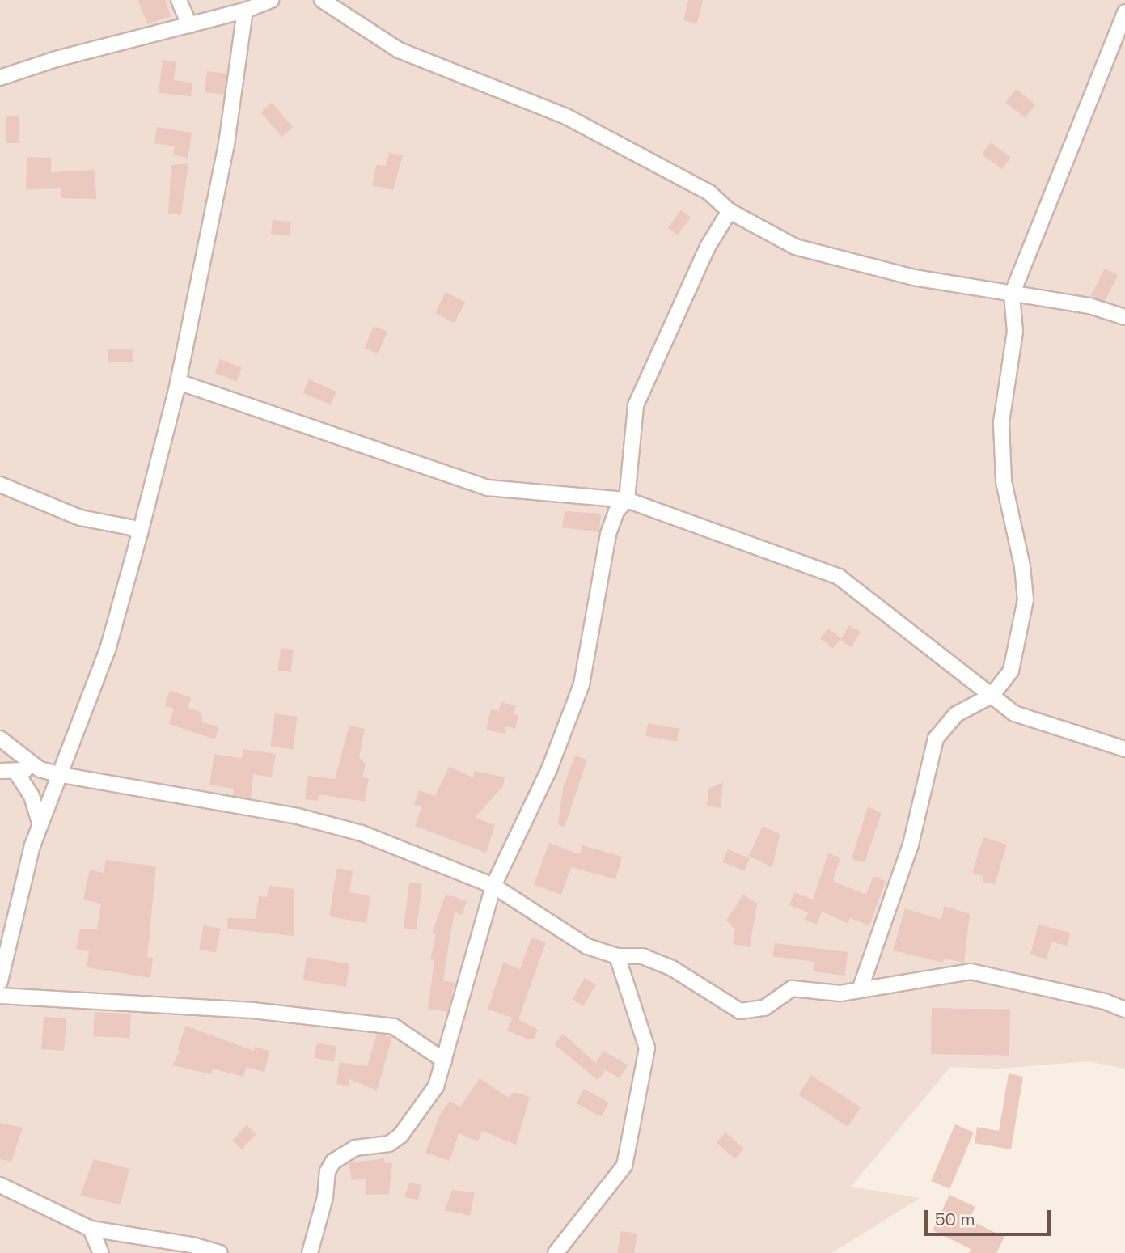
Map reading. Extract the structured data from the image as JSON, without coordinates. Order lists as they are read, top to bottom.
{
  "scale_bar": "50 m"
}
